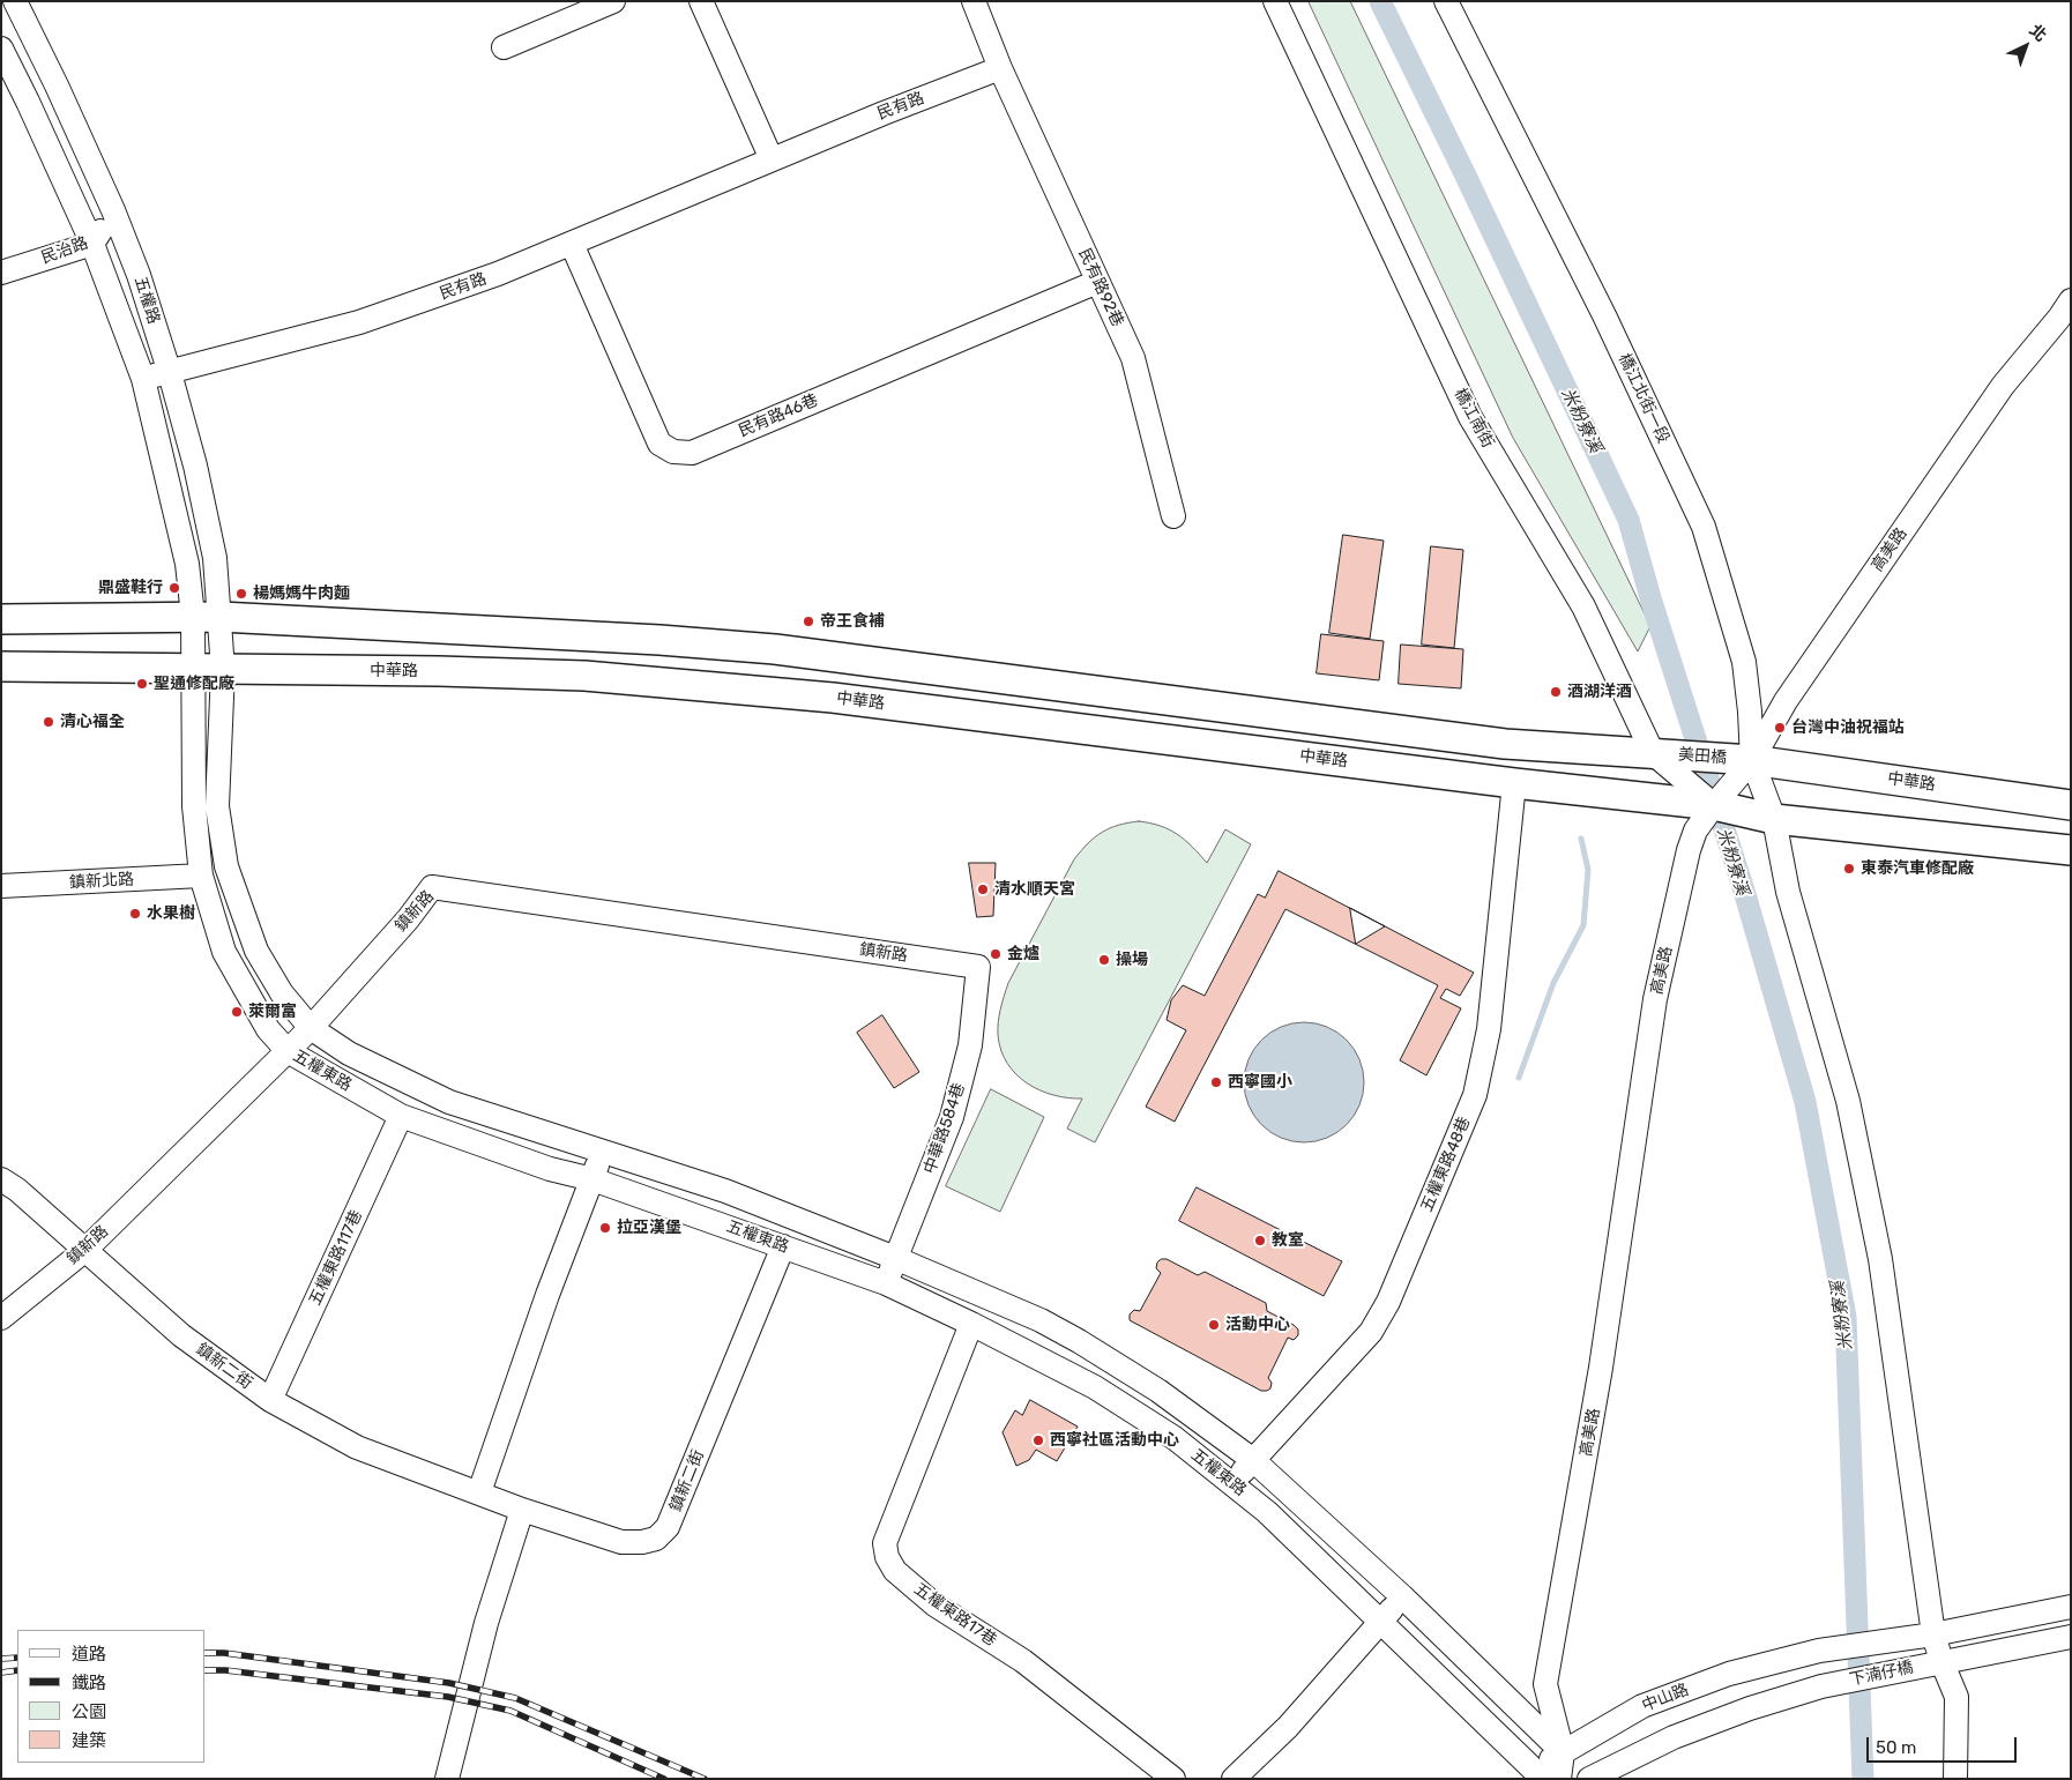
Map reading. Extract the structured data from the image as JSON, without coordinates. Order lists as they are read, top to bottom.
{
  "streets": {
    "main road": ["中華路", "美田橋"],
    "street": [
      "民有路",
      "民治路",
      "民有路92巷",
      "五權路",
      "橋江北街一段",
      "民有路46巷",
      "橋江南街",
      "高美路",
      "鎮新北路",
      "鎮新路",
      "五權東路",
      "中華路584巷",
      "五權東路48巷",
      "五權東路117巷",
      "鎮新二街",
      "五權東路17巷",
      "下湳仔橋",
      "中山路"
    ]
  },
  "crossings": [
    ["民有路", "民有路92巷"],
    ["民有路", "五權路"],
    ["民有路", "民有路46巷"],
    ["民治路", "五權路"],
    ["民有路92巷", "民有路46巷"],
    ["五權路", "五權東路"],
    ["橋江北街一段", "高美路"],
    ["橋江北街一段", "中華路"],
    ["橋江北街一段", "美田橋"],
    ["橋江北街一段", "下湳仔橋"],
    ["橋江南街", "高美路"],
    ["橋江南街", "中華路"],
    ["橋江南街", "美田橋"],
    ["高美路", "中華路"],
    ["高美路", "美田橋"],
    ["高美路", "五權東路"],
    ["高美路", "中山路"],
    ["中華路", "美田橋"],
    ["中華路", "五權東路"],
    ["中華路", "五權東路48巷"],
    ["鎮新北路", "五權東路"],
    ["鎮新路", "五權東路"],
    ["鎮新路", "中華路584巷"],
    ["鎮新路", "鎮新二街"],
    ["五權東路", "中華路584巷"],
    ["五權東路", "五權東路48巷"],
    ["五權東路", "五權東路117巷"],
    ["五權東路", "鎮新二街"],
    ["五權東路", "五權東路17巷"],
    ["五權東路", "中山路"],
    ["五權東路117巷", "鎮新二街"],
    ["下湳仔橋", "中山路"]
  ],
  "water": ["米粉寮溪"],
  "places": [
    "鼎盛鞋行",
    "楊媽媽牛肉麵",
    "帝王食補",
    "聖通修配廠",
    "酒湖洋酒",
    "清心福全",
    "台灣中油祝福站",
    "東泰汽車修配廠",
    "清水順天宮",
    "水果樹",
    "金爐",
    "操場",
    "萊爾富",
    "西寧國小",
    "拉亞漢堡",
    "教室",
    "活動中心",
    "西寧社區活動中心"
  ],
  "legend": [
    "道路",
    "鐵路",
    "公園",
    "建築"
  ],
  "scale_bar": "50 m",
  "north": "top right"
}
